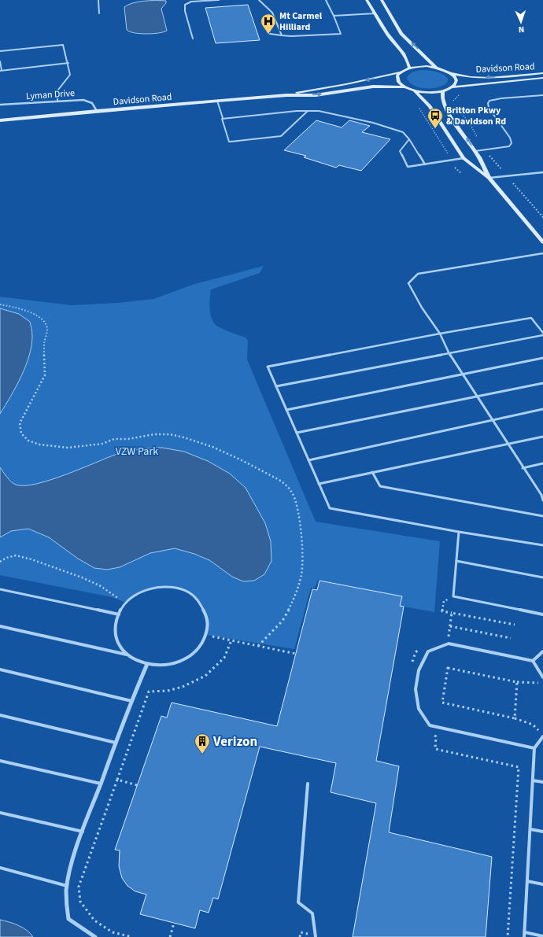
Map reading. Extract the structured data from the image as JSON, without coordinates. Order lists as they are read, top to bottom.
{
  "streets": {
    "main road": ["Davidson Road"],
    "street": ["Lyman Drive"]
  },
  "crossings": [
    ["Davidson Road", "Lyman Drive"]
  ],
  "parks": ["VZW Park"],
  "places": {
    "hospital": ["Mt Carmel Hilliard"],
    "bus stop": ["Britton Pkwy & Davidson Rd"],
    "building": ["Verizon"]
  },
  "north": "bottom"
}
